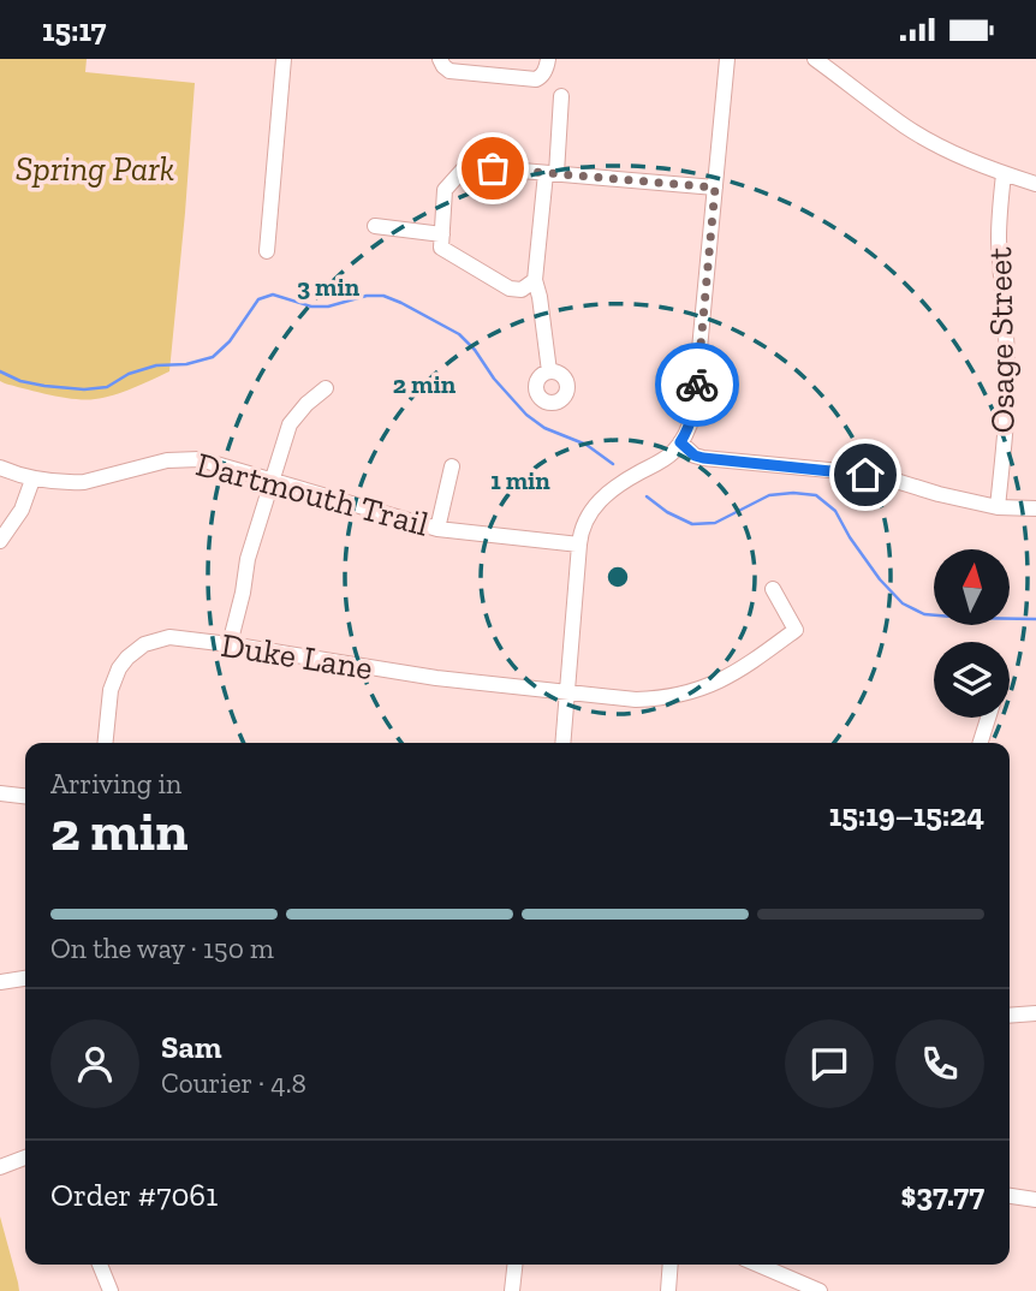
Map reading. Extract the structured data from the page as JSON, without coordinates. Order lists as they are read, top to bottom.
{
  "streets": {
    "street": ["Osage Street", "Dartmouth Trail", "Duke Lane"]
  },
  "parks": ["Spring Park"],
  "north": "top",
  "page": {
    "status": "15:17",
    "heading": ["2 min", "Arriving in", "15:19–15:24"],
    "panel": [
      "Sam",
      "Courier · 4.8",
      "Order #7061",
      "$37.77"
    ],
    "bar": "On the way · 150 m"
  },
  "rings": ["3 min", "2 min", "1 min"]
}
